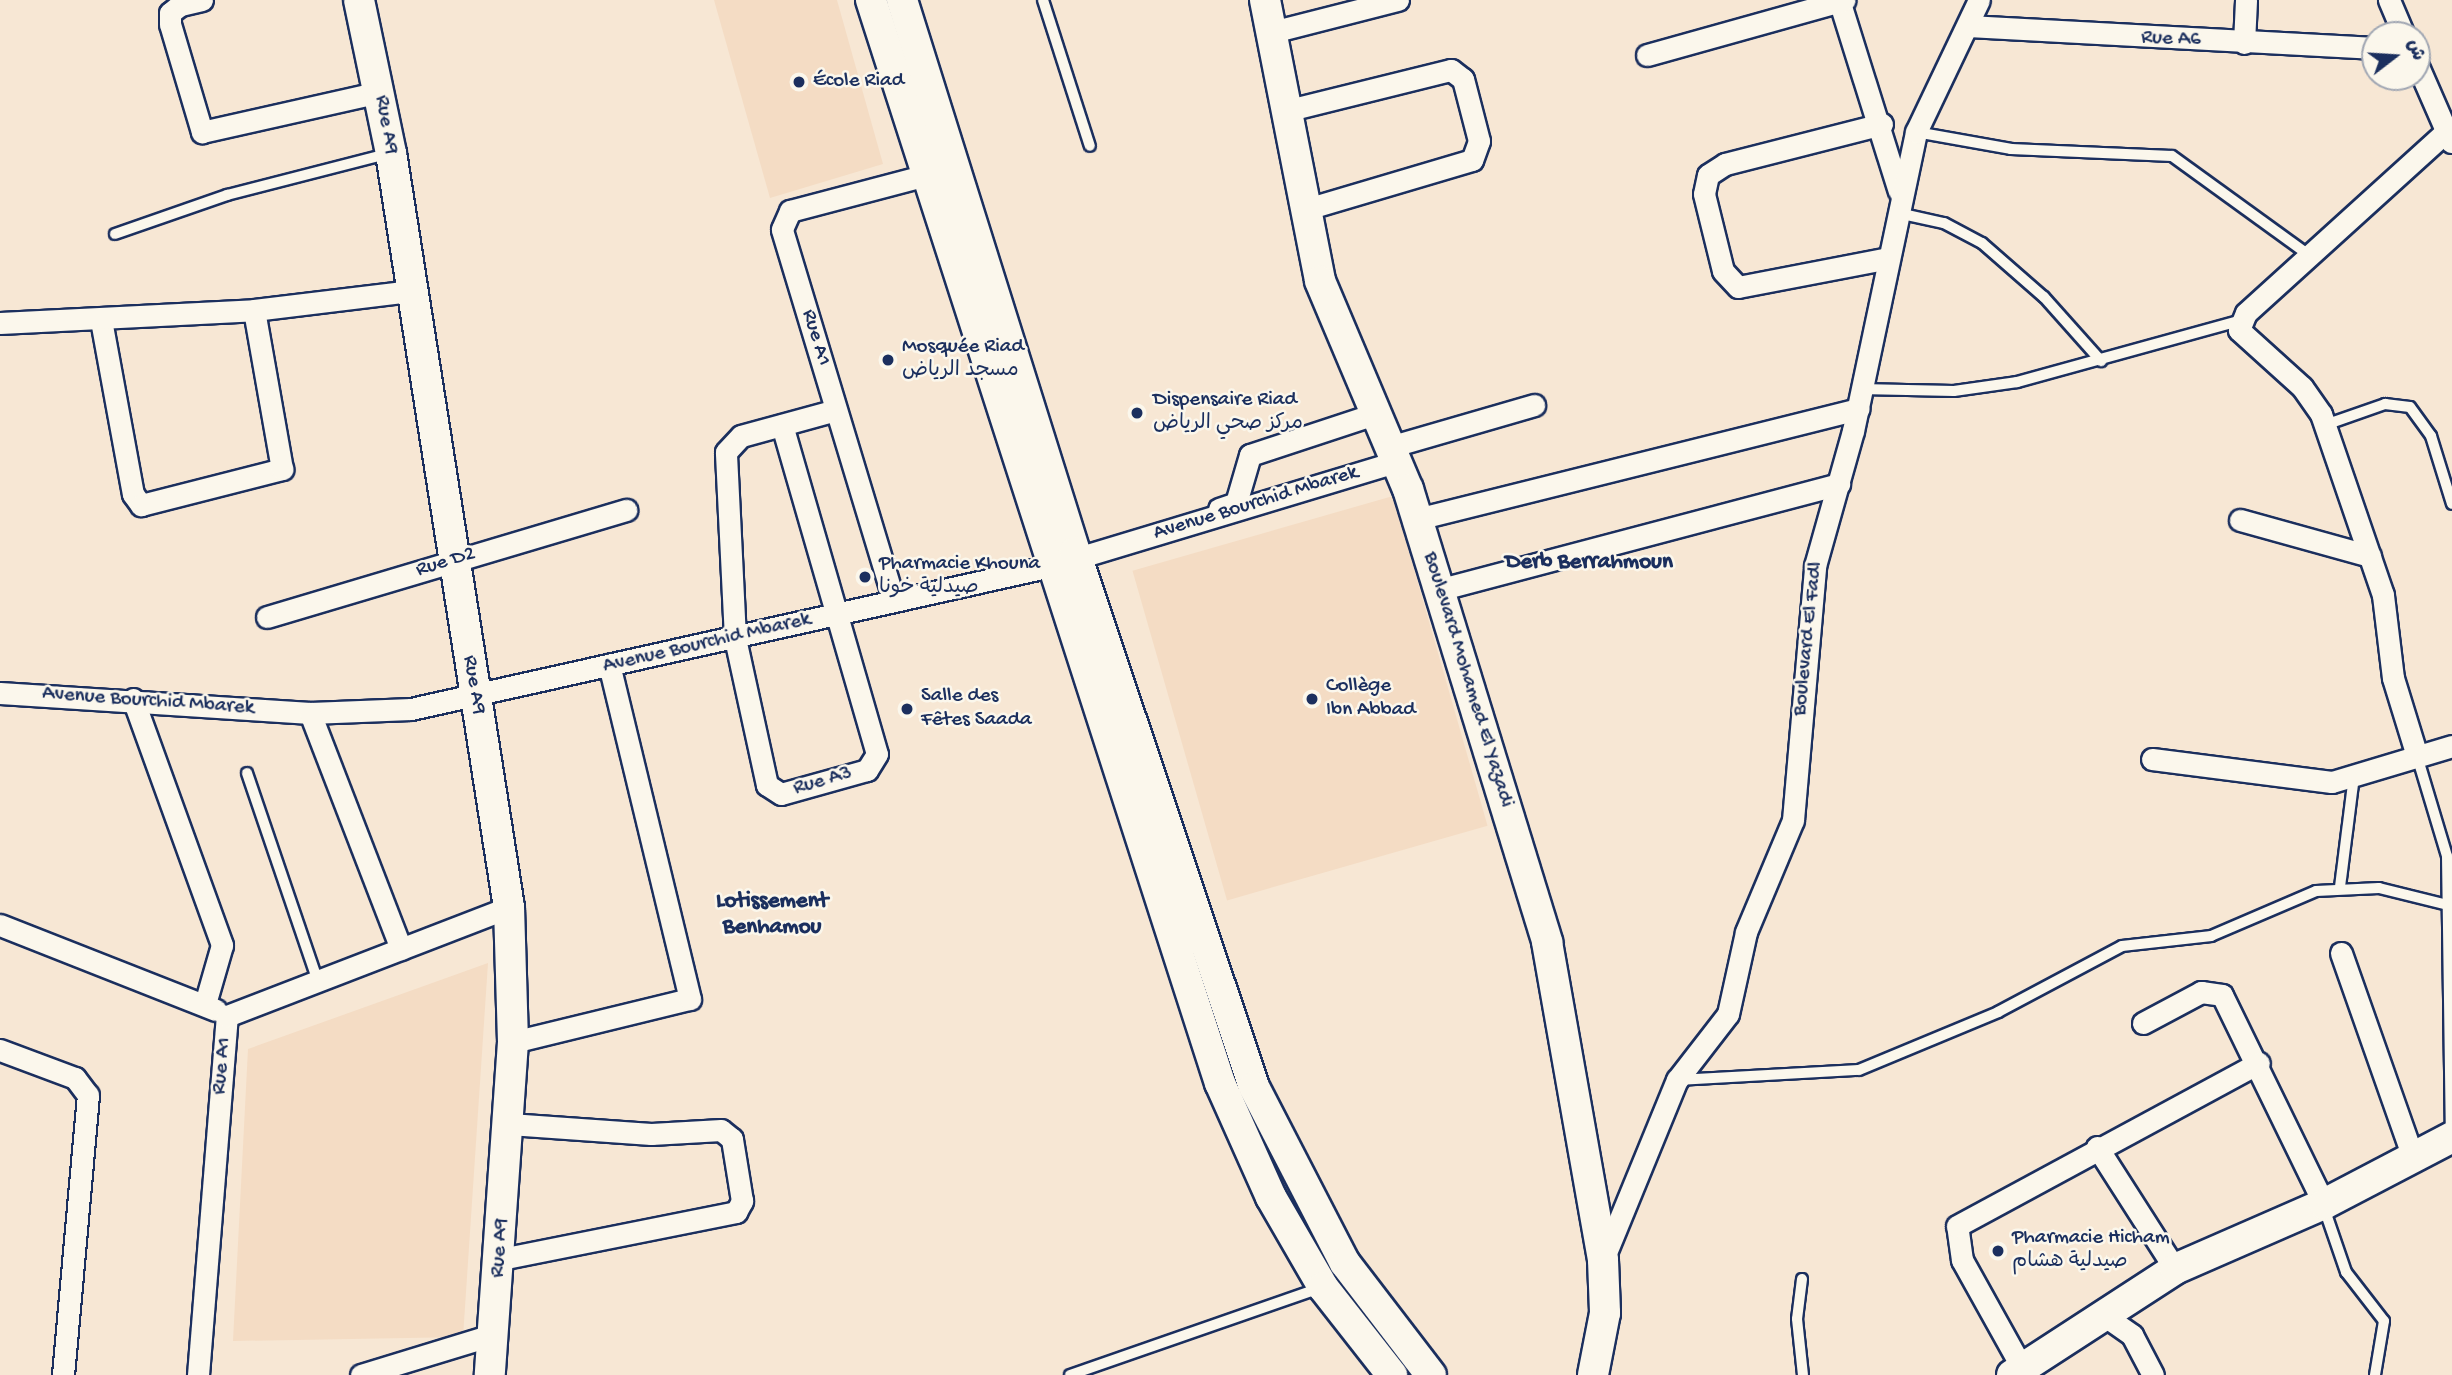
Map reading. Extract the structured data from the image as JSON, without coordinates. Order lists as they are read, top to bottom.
{
  "streets": {
    "street": [
      "Rue A6",
      "Rue A9",
      "Rue A1",
      "Avenue Bourchid Mbarek",
      "Rue D2",
      "Boulevard El Fadl",
      "Boulevard Mohamed El Yazadi",
      "Rue A3"
    ]
  },
  "crossings": [
    ["Rue A6", "Boulevard El Fadl"],
    ["Rue A9", "Rue A1"],
    ["Rue A9", "Avenue Bourchid Mbarek"],
    ["Rue A9", "Rue D2"],
    ["Rue A1", "Avenue Bourchid Mbarek"],
    ["Avenue Bourchid Mbarek", "Boulevard Mohamed El Yazadi"],
    ["Avenue Bourchid Mbarek", "Rue A3"],
    ["Boulevard El Fadl", "Boulevard Mohamed El Yazadi"]
  ],
  "districts": ["Derb Berrahmoun", "Lotissement Benhamou"],
  "places": [
    "École Riad",
    "Mosquée Riad مسجد الرياض",
    "Dispensaire Riad مركز صحي الرياض",
    "Pharmacie Khouna صيدلية خونا",
    "Collège Ibn Abbad",
    "Salle des Fêtes Saada",
    "Pharmacie Hicham صيدلية هشام"
  ],
  "north": "right"
}
